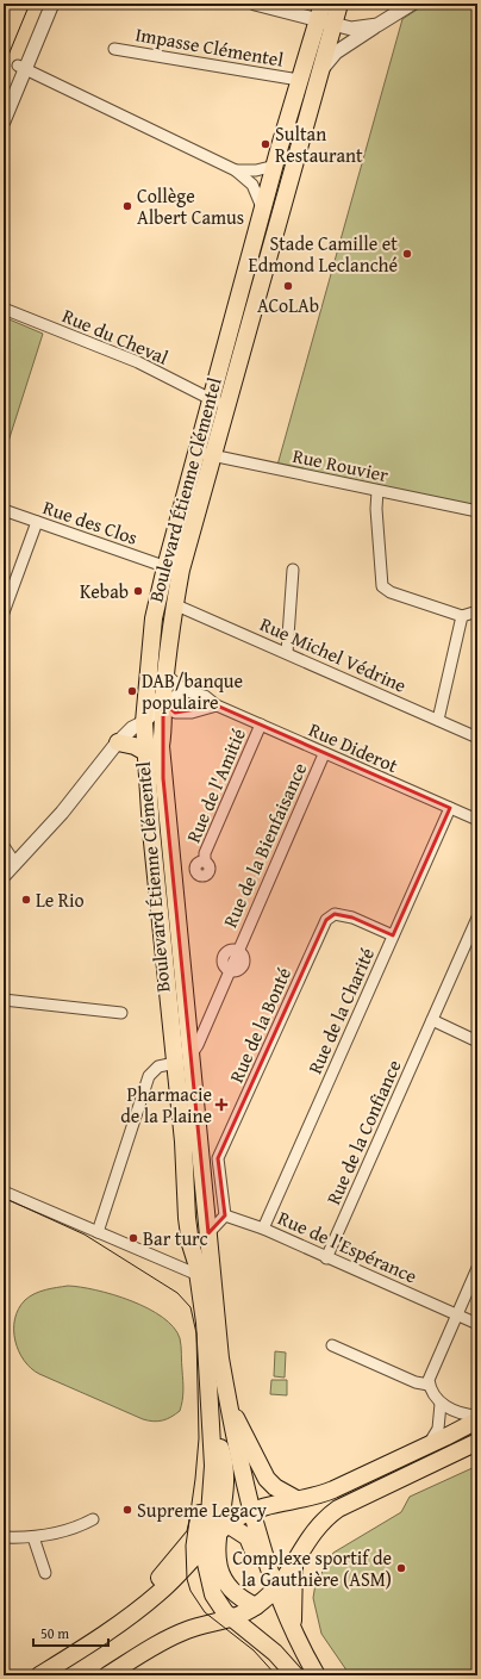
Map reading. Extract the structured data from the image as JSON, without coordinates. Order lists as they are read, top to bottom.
{
  "streets": {
    "main road": ["Boulevard Étienne Clémentel"],
    "street": [
      "Impasse Clémentel",
      "Rue du Cheval",
      "Rue Rouvier",
      "Rue des Clos",
      "Rue Michel Védrine",
      "Rue Diderot",
      "Rue de l'Amitié",
      "Rue de la Bienfaisance",
      "Rue de la Charité",
      "Rue de la Bonté",
      "Rue de la Confiance",
      "Rue de l'Espérance"
    ]
  },
  "crossings": [
    ["Impasse Clémentel", "Boulevard Étienne Clémentel"],
    ["Rue du Cheval", "Boulevard Étienne Clémentel"],
    ["Rue Rouvier", "Boulevard Étienne Clémentel"],
    ["Boulevard Étienne Clémentel", "Rue des Clos"],
    ["Boulevard Étienne Clémentel", "Rue Michel Védrine"],
    ["Boulevard Étienne Clémentel", "Rue Diderot"],
    ["Boulevard Étienne Clémentel", "Rue de la Bienfaisance"],
    ["Rue Diderot", "Rue de l'Amitié"],
    ["Rue Diderot", "Rue de la Bienfaisance"],
    ["Rue Diderot", "Rue de la Charité"],
    ["Rue de la Charité", "Rue de la Bonté"],
    ["Rue de la Charité", "Rue de l'Espérance"],
    ["Rue de la Bonté", "Rue de l'Espérance"],
    ["Rue de la Confiance", "Rue de l'Espérance"]
  ],
  "places": {
    "other": [
      "Sultan Restaurant",
      "Collège Albert Camus",
      "Stade Camille et Edmond Leclanché",
      "ACoLAb",
      "Kebab",
      "DAB/banque populaire",
      "Le Rio",
      "Bar turc",
      "Supreme Legacy",
      "Complexe sportif de la Gauthière (ASM)"
    ],
    "health": ["Pharmacie de la Plaine"]
  },
  "scale_bar": "50 m"
}
